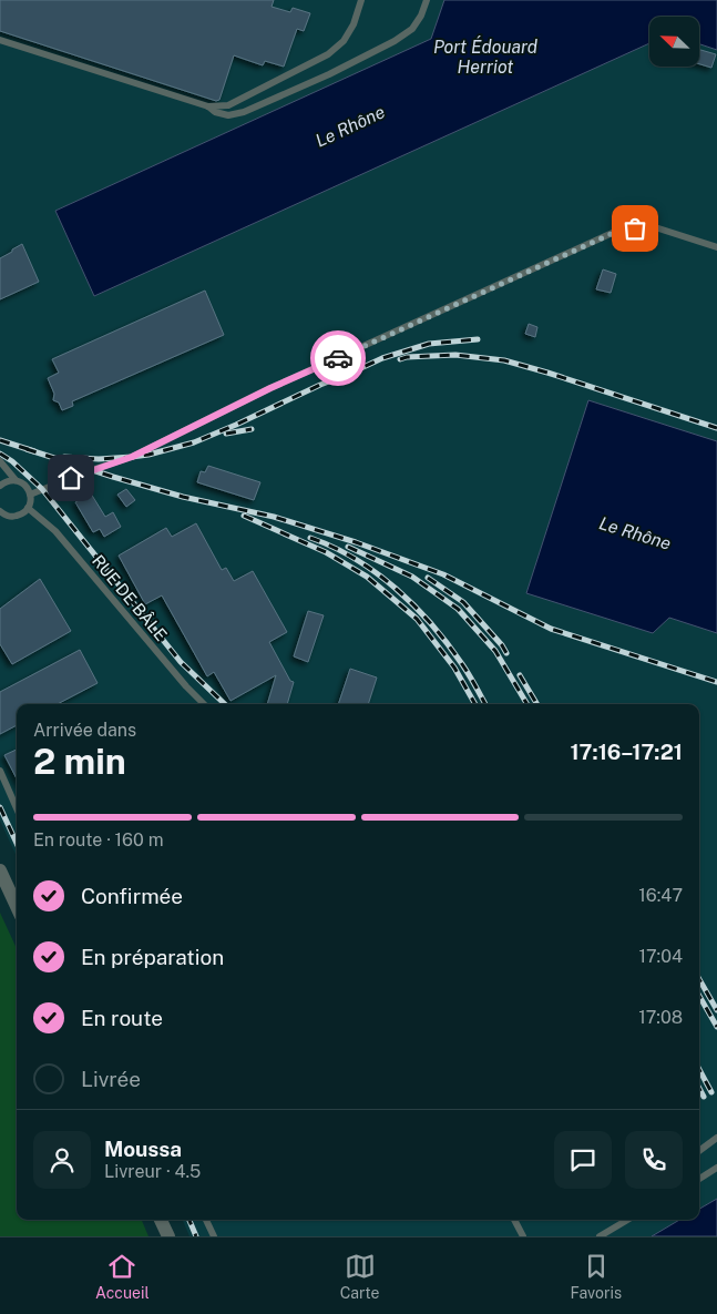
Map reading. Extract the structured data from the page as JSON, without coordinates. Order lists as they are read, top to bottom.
{
  "streets": {
    "lane": ["RUE DE BÂLE"]
  },
  "water": ["Port Édouard Herriot", "Le Rhône"],
  "north": "top left",
  "page": {
    "heading": ["2 min", "Arrivée dans", "17:16–17:21"],
    "panel": ["Moussa", "Livreur · 4.5"],
    "bar": "En route · 160 m",
    "list": [
      ["Confirmée", "16:47"],
      ["En préparation", "17:04"],
      ["En route", "17:08"],
      "Livrée"
    ],
    "tabs": ["Accueil", "Carte", "Favoris"]
  }
}
